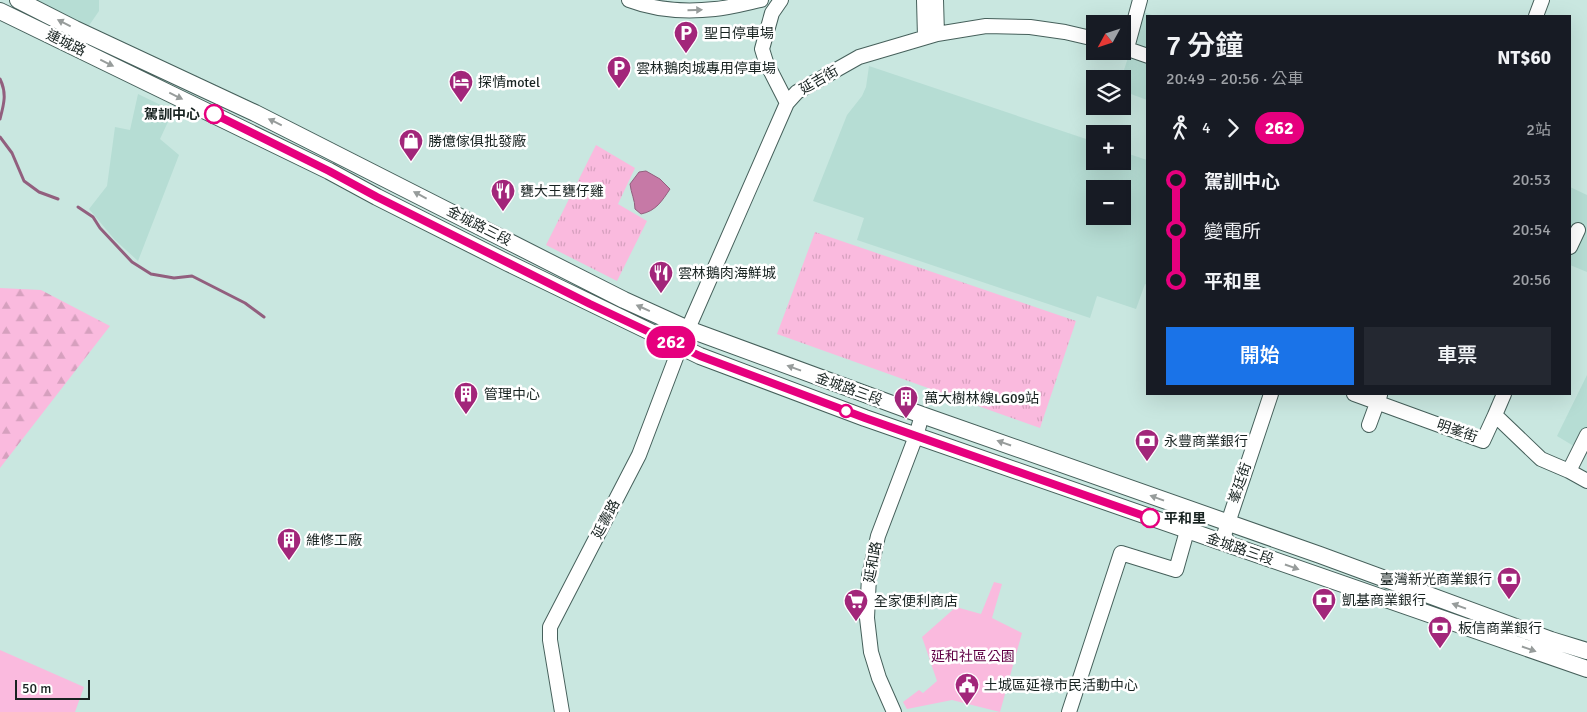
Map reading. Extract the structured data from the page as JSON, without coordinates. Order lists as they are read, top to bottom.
{
  "streets": {
    "main road": ["連城路", "金城路三段"],
    "street": [
      "延吉街",
      "明峯街",
      "峯廷街",
      "延壽路",
      "延和路"
    ]
  },
  "crossings": [
    ["連城路", "金城路三段"],
    ["延吉街", "金城路三段"],
    ["延吉街", "延壽路"],
    ["金城路三段", "峯廷街"],
    ["金城路三段", "延壽路"],
    ["金城路三段", "延和路"]
  ],
  "parks": ["延和社區公園"],
  "places": {
    "parking": ["聖日停車場", "雲林鵝肉城專用停車場"],
    "hotel": ["探情motel"],
    "other": ["駕訓中心", "平和里"],
    "shop": ["勝億傢俱批發廠"],
    "restaurant": ["甕大王甕仔雞", "雲林鵝肉海鮮城"],
    "building": ["管理中心", "萬大樹林線LG09站", "維修工廠"],
    "bank": [
      "永豐商業銀行",
      "臺灣新光商業銀行",
      "凱基商業銀行",
      "板信商業銀行"
    ],
    "supermarket": ["全家便利商店"],
    "public building": ["土城區延祿市民活動中心"]
  },
  "lines": ["bus line 262"],
  "scale_bar": "50 m",
  "north": "bottom left",
  "page": {
    "on_map": "262",
    "map_buttons": ["+", "−"],
    "heading": ["7 分鐘", "20:49 – 20:56 · 公車", "NT$60"],
    "legs": ["4", "262", "2站"],
    "list": [
      {
        "name": "駕訓中心",
        "value": "20:53"
      },
      {
        "name": "變電所",
        "value": "20:54"
      },
      {
        "name": "平和里",
        "value": "20:56"
      }
    ],
    "buttons": ["開始", "車票"],
    "scale": "50 m"
  }
}
